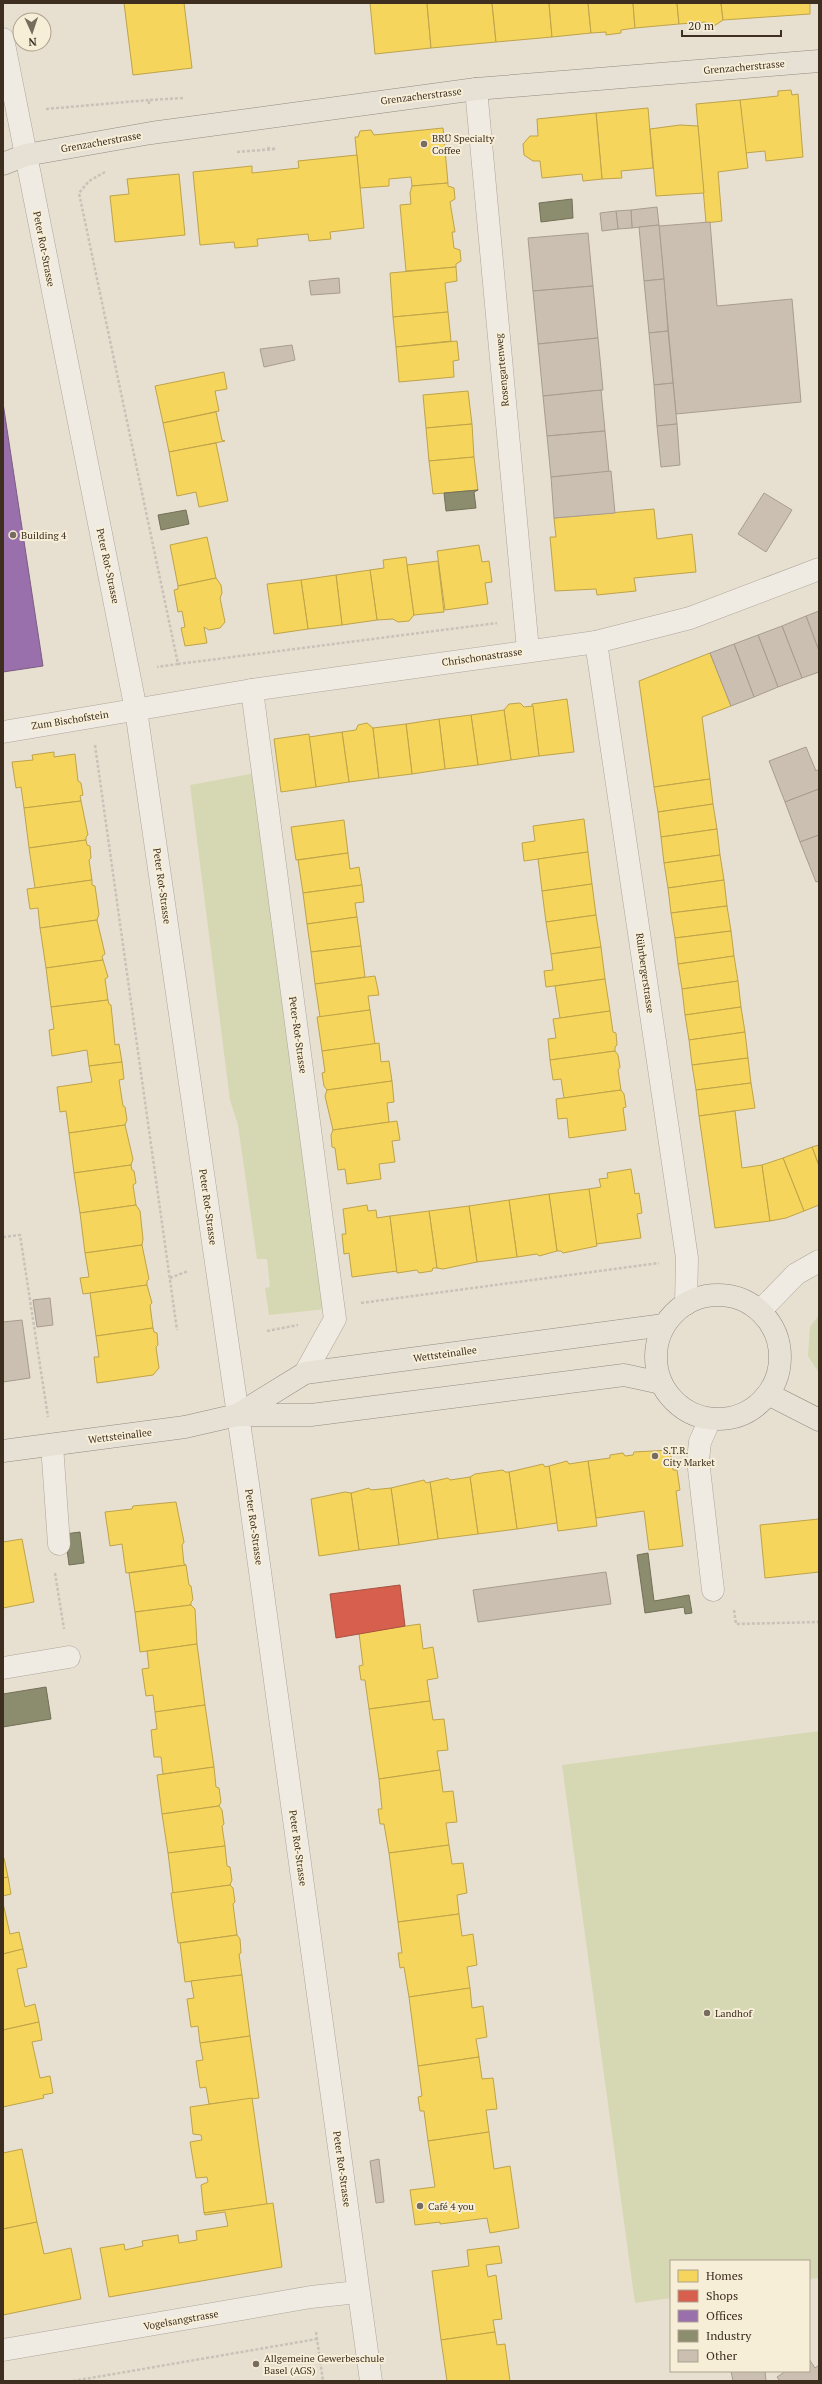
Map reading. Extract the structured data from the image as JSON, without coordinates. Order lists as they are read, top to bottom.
{
  "streets": {
    "main road": ["Grenzacherstrasse", "Wettsteinallee"],
    "street": [
      "Peter Rot-Strasse",
      "Rosengartenweg",
      "Chrischonastrasse",
      "Zum Bischofstein",
      "Rührbergerstrasse",
      "Peter-Rot-Strasse",
      "Vogelsangstrasse"
    ]
  },
  "crossings": [
    ["Grenzacherstrasse", "Peter Rot-Strasse"],
    ["Grenzacherstrasse", "Rosengartenweg"],
    ["Peter Rot-Strasse", "Chrischonastrasse"],
    ["Peter Rot-Strasse", "Zum Bischofstein"],
    ["Peter Rot-Strasse", "Wettsteinallee"],
    ["Peter Rot-Strasse", "Vogelsangstrasse"],
    ["Rosengartenweg", "Chrischonastrasse"],
    ["Chrischonastrasse", "Zum Bischofstein"],
    ["Chrischonastrasse", "Rührbergerstrasse"],
    ["Chrischonastrasse", "Peter-Rot-Strasse"],
    ["Rührbergerstrasse", "Wettsteinallee"]
  ],
  "places": [
    "BRÜ Specialty Coffee",
    "Building 4",
    "S.T.R. City Market",
    "Landhof",
    "Café 4 you",
    "Allgemeine Gewerbeschule Basel (AGS)"
  ],
  "legend": [
    "Homes",
    "Shops",
    "Offices",
    "Industry",
    "Other"
  ],
  "scale_bar": "20 m",
  "north": "bottom"
}
